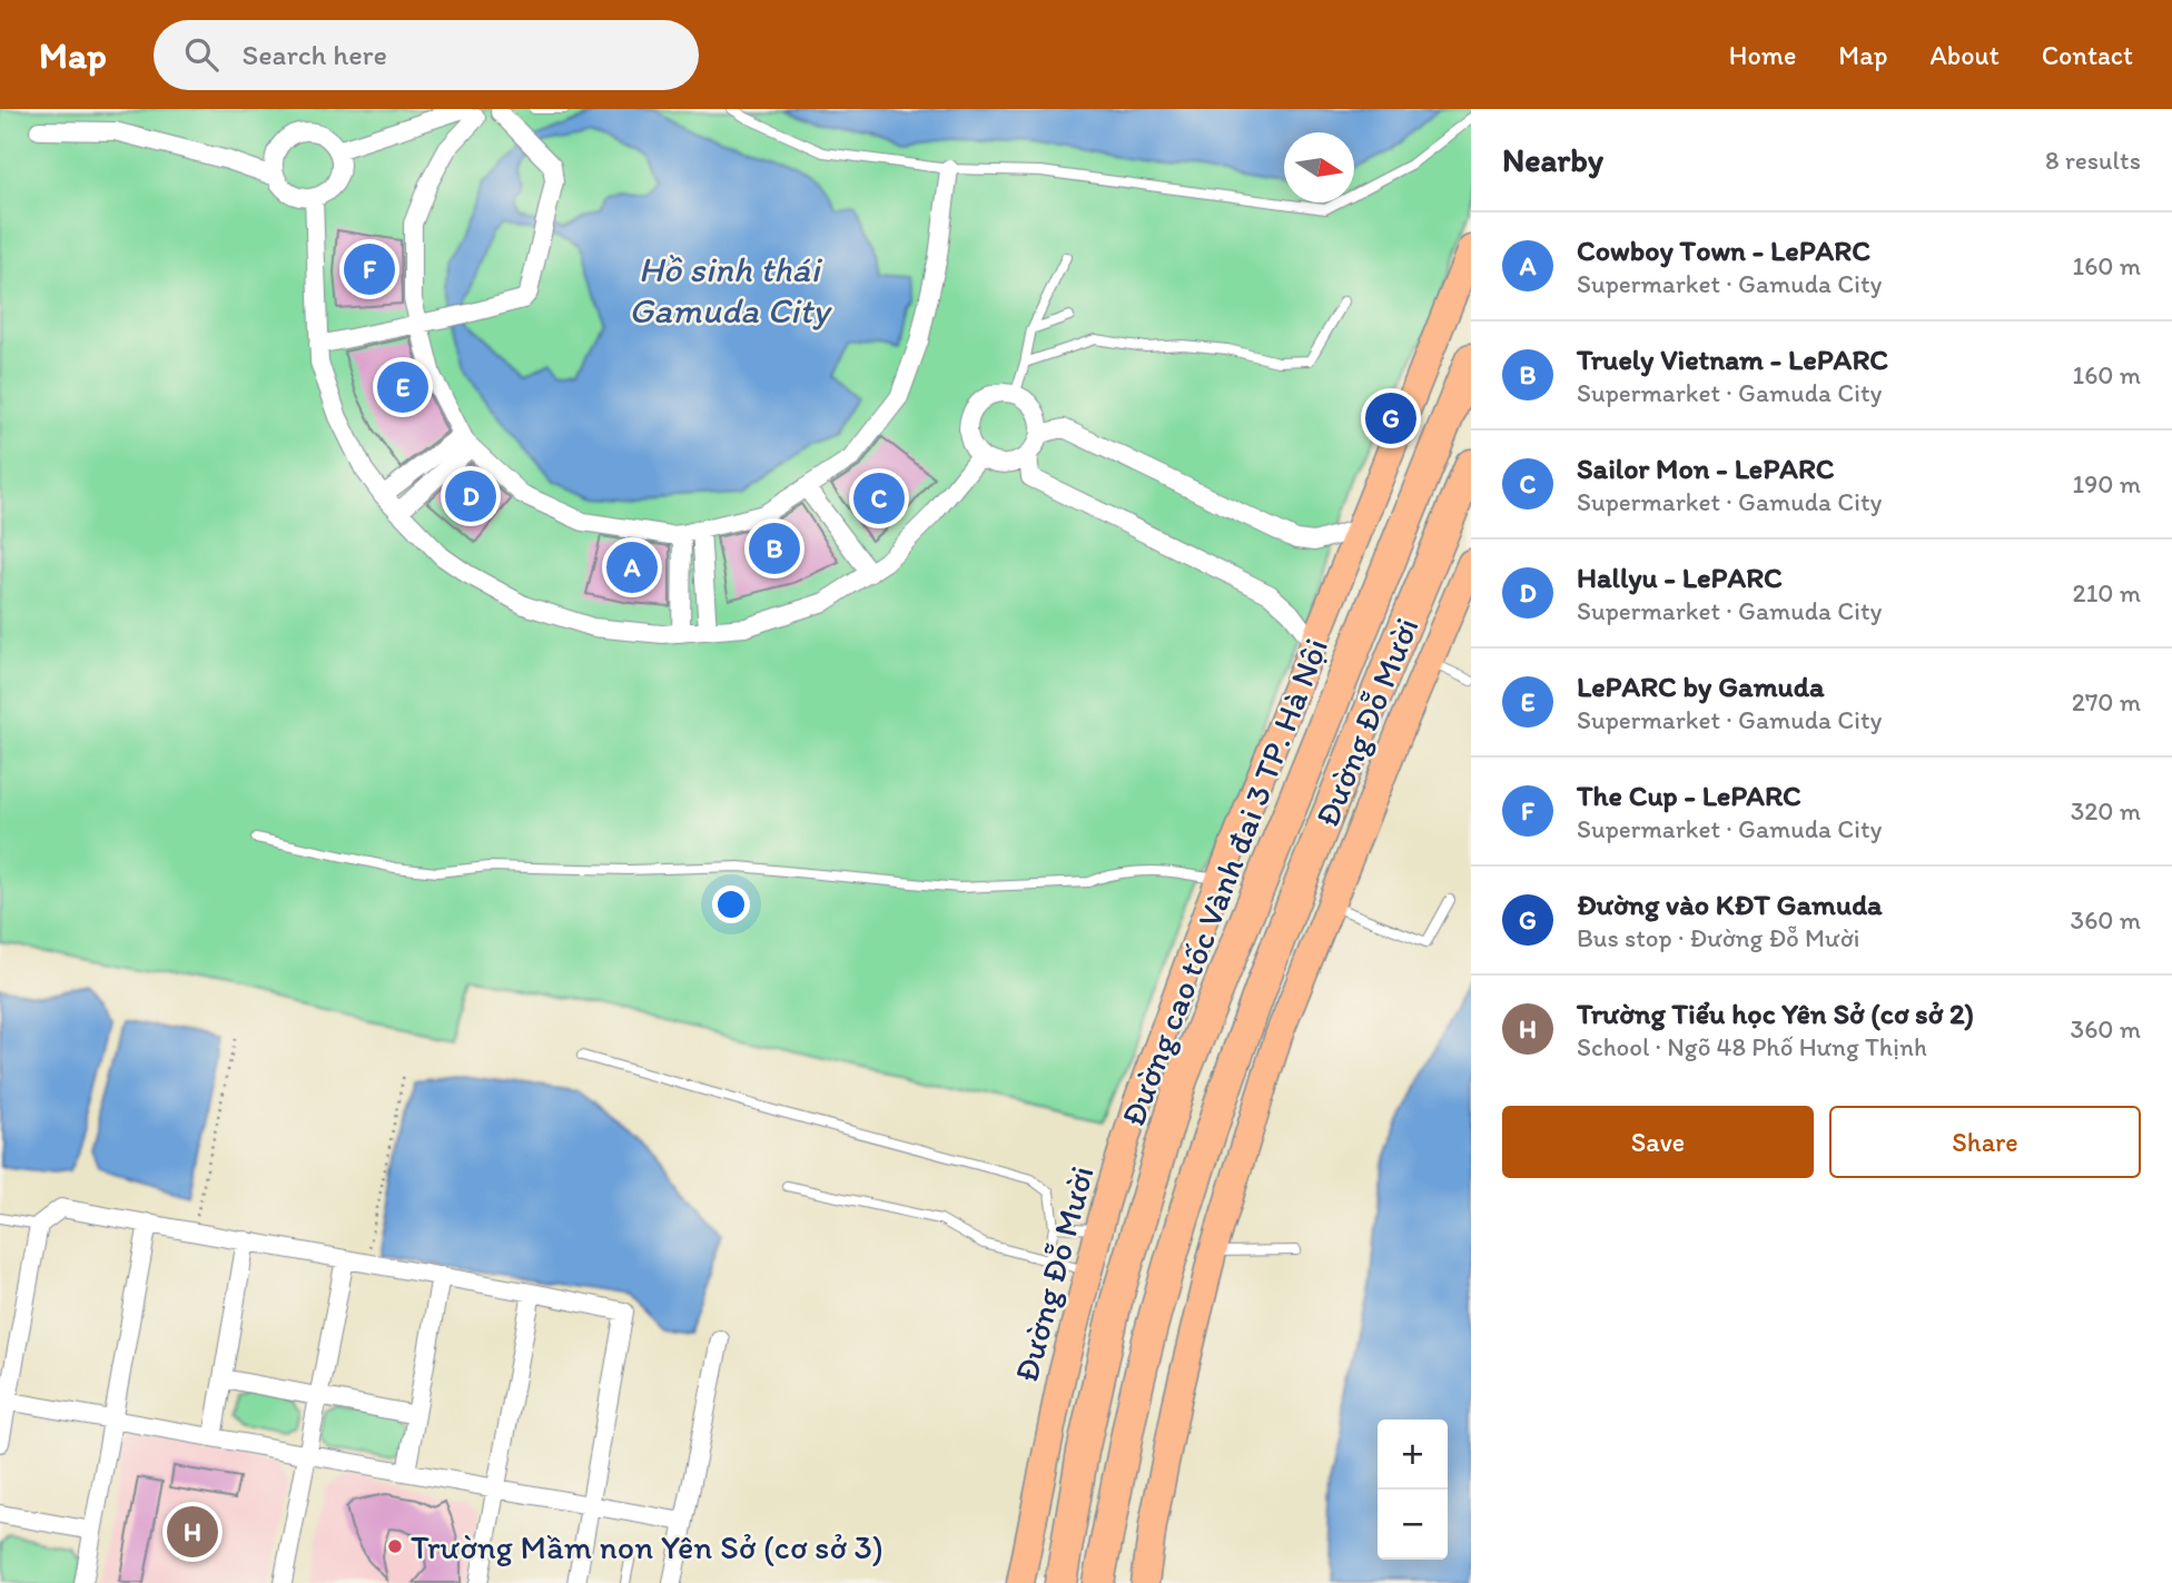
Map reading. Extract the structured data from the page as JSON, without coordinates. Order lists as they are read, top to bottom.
{
  "streets": {
    "highway": ["Đường cao tốc Vành đai 3 TP. Hà Nội"],
    "main road": ["Đường Đỗ Mười"]
  },
  "water": ["Hồ sinh thái Gamuda City"],
  "places": ["Trường Mầm non Yên Sở (cơ sở 3)"],
  "north": "right",
  "page": {
    "header": "Map",
    "search": "Search here",
    "nav": [
      "Home",
      "Map",
      "About",
      "Contact"
    ],
    "heading": ["Nearby", "8 results"],
    "list": [
      {
        "mark": "A",
        "name": "Cowboy Town - LePARC",
        "note": "Supermarket · Gamuda City",
        "value": "160 m"
      },
      {
        "mark": "B",
        "name": "Truely Vietnam - LePARC",
        "note": "Supermarket · Gamuda City",
        "value": "160 m"
      },
      {
        "mark": "C",
        "name": "Sailor Mon - LePARC",
        "note": "Supermarket · Gamuda City",
        "value": "190 m"
      },
      {
        "mark": "D",
        "name": "Hallyu - LePARC",
        "note": "Supermarket · Gamuda City",
        "value": "210 m"
      },
      {
        "mark": "E",
        "name": "LePARC by Gamuda",
        "note": "Supermarket · Gamuda City",
        "value": "270 m"
      },
      {
        "mark": "F",
        "name": "The Cup - LePARC",
        "note": "Supermarket · Gamuda City",
        "value": "320 m"
      },
      {
        "mark": "G",
        "name": "Đường vào KĐT Gamuda",
        "note": "Bus stop · Đường Đỗ Mười",
        "value": "360 m"
      },
      {
        "mark": "H",
        "name": "Trường Tiểu học Yên Sở (cơ sở 2)",
        "note": "School · Ngõ 48 Phố Hưng Thịnh",
        "value": "360 m"
      }
    ],
    "pins": [
      "F",
      "E",
      "G",
      "D",
      "C",
      "B",
      "A",
      "H"
    ],
    "buttons": ["Save", "Share"],
    "map_buttons": ["+", "−"]
  }
}
